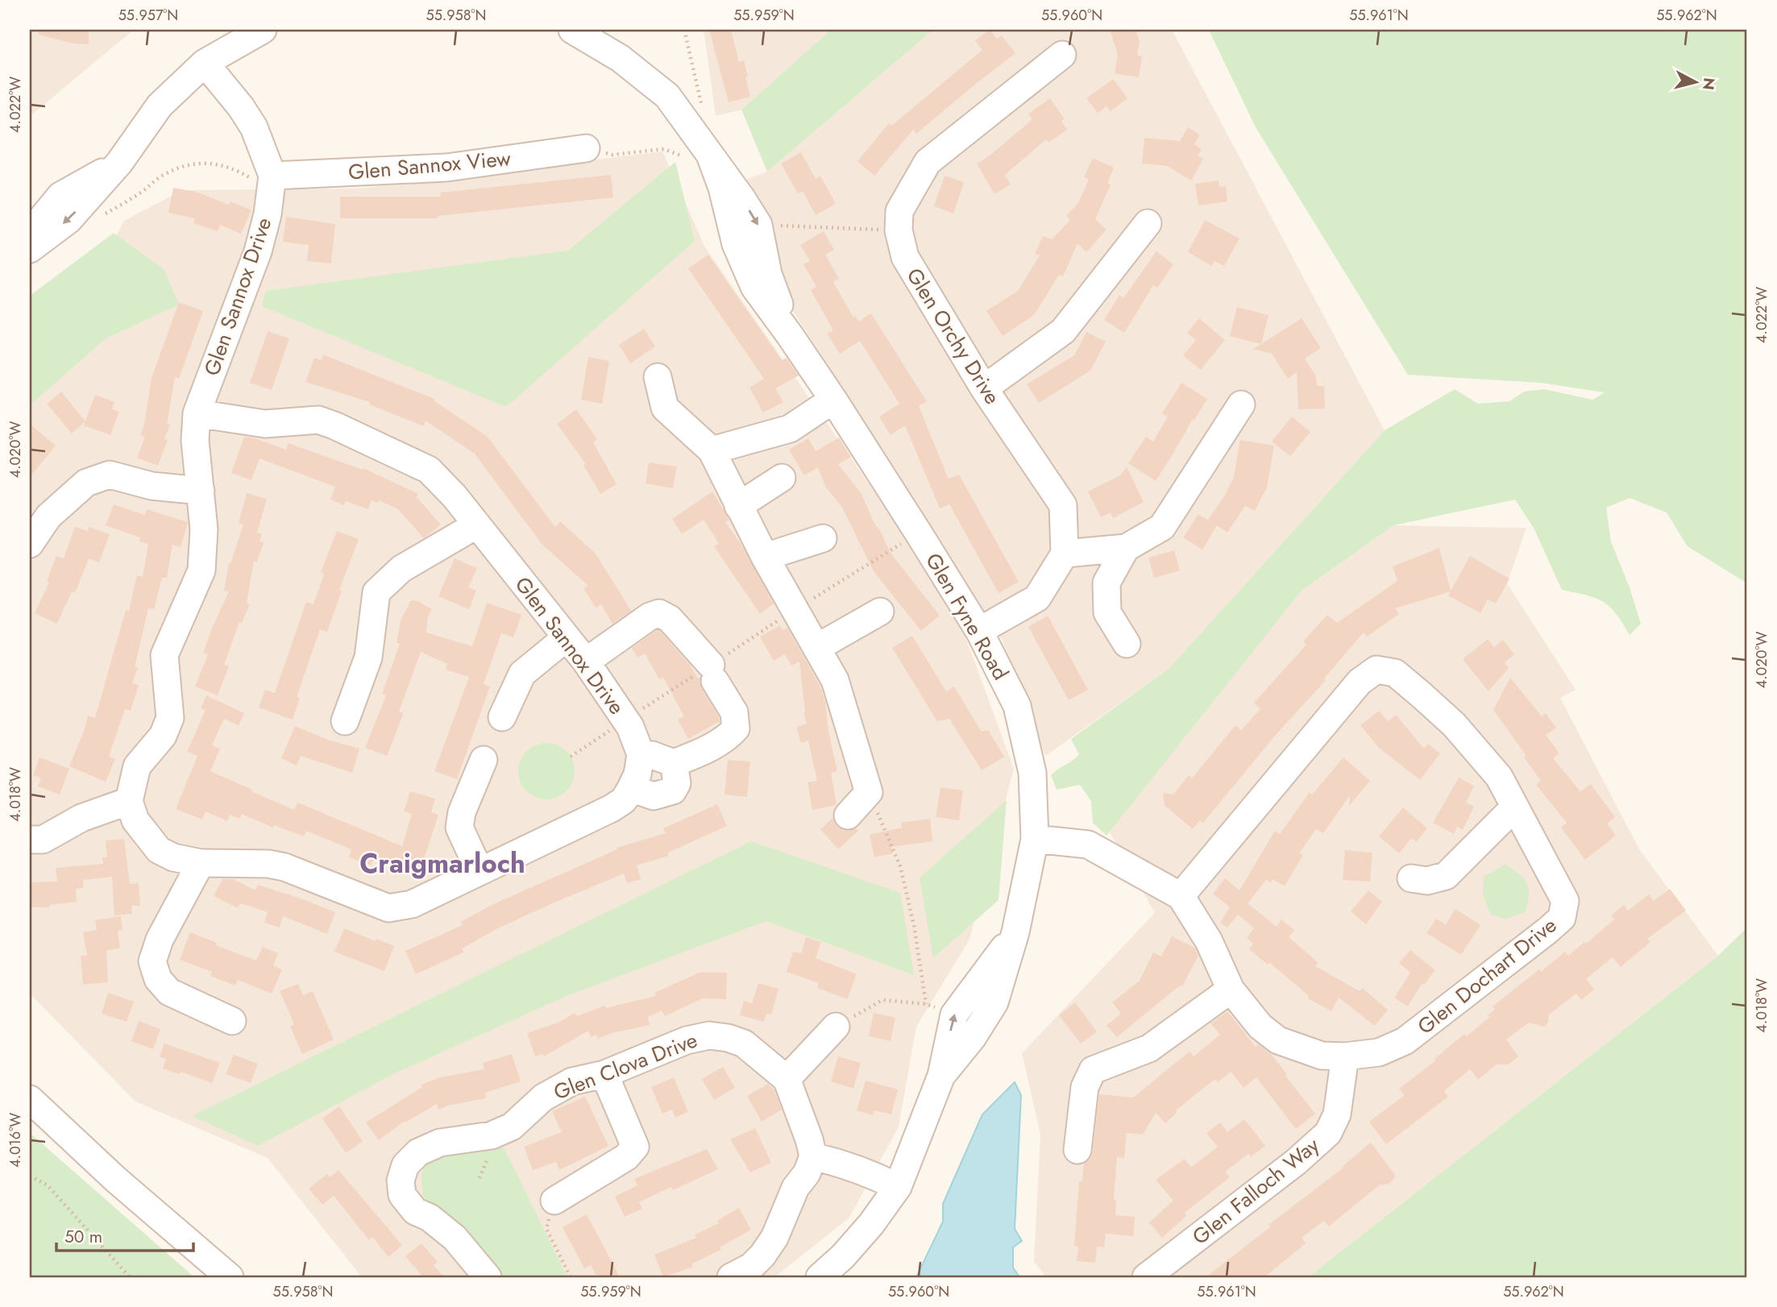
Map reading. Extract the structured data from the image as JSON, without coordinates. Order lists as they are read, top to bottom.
{
  "streets": {
    "street": [
      "Glen Sannox View",
      "Glen Sannox Drive",
      "Glen Orchy Drive",
      "Glen Fyne Road",
      "Glen Dochart Drive",
      "Glen Clova Drive",
      "Glen Falloch Way"
    ]
  },
  "crossings": [
    ["Glen Sannox View", "Glen Sannox Drive"],
    ["Glen Fyne Road", "Glen Dochart Drive"],
    ["Glen Dochart Drive", "Glen Falloch Way"]
  ],
  "districts": ["Craigmarloch"],
  "scale_bar": "50 m",
  "north": "right",
  "coordinates": [
    "55.957°N",
    "55.958°N",
    "55.959°N",
    "55.960°N",
    "55.961°N",
    "55.962°N",
    "4.022°W",
    "4.020°W",
    "4.018°W",
    "4.016°W"
  ]
}
